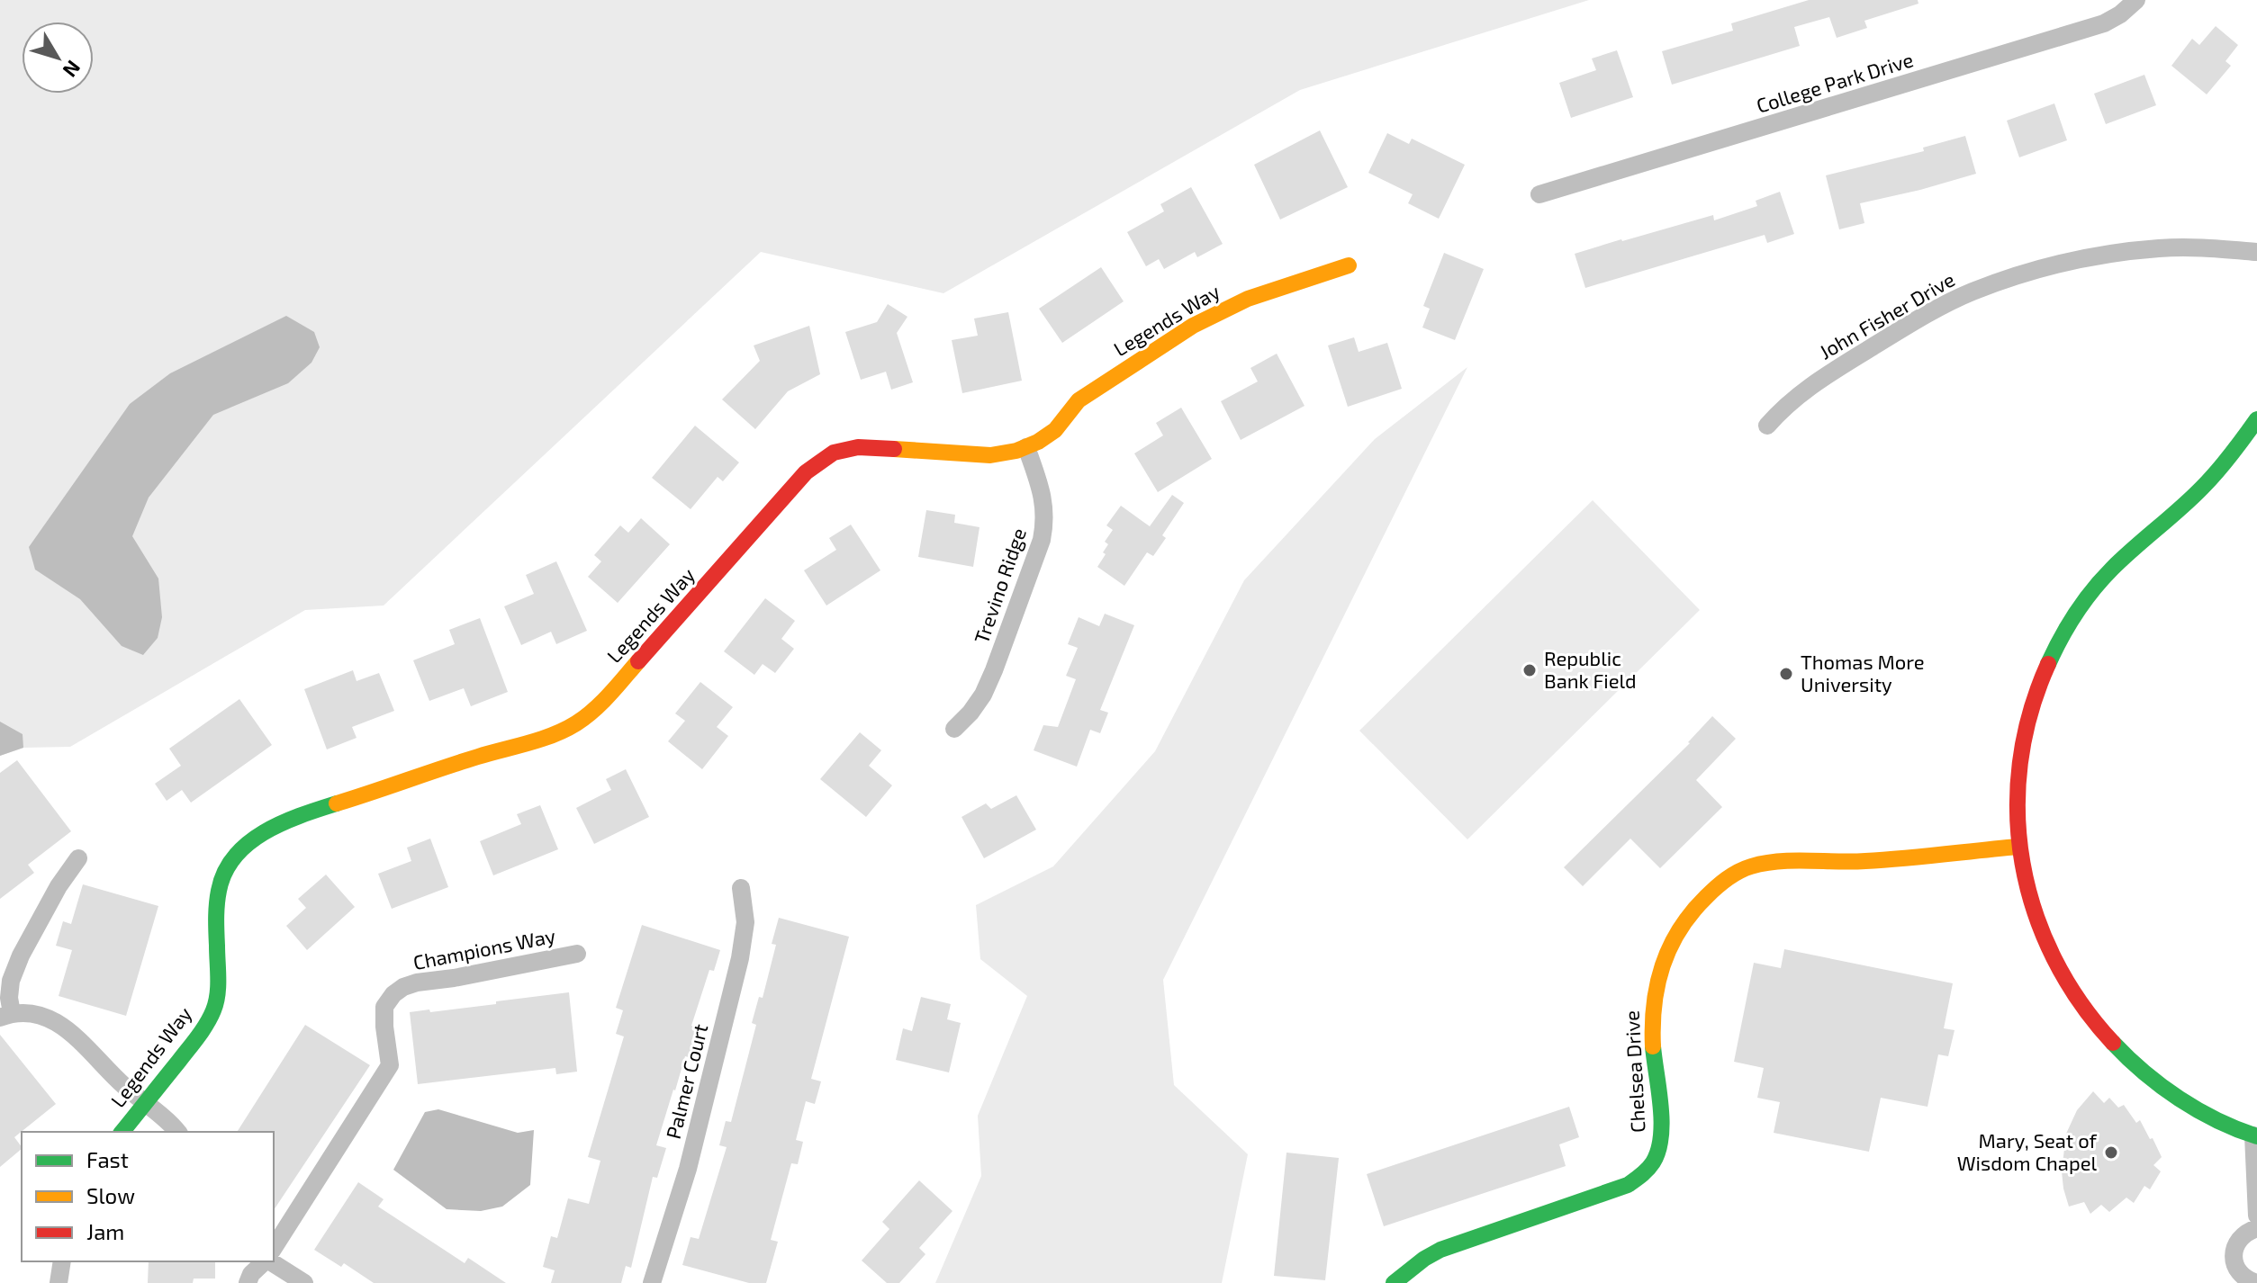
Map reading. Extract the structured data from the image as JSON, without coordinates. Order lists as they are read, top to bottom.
{
  "streets": {
    "street": [
      "College Park Drive",
      "John Fisher Drive",
      "Legends Way",
      "Trevino Ridge",
      "Champions Way",
      "Chelsea Drive",
      "Palmer Court"
    ]
  },
  "crossings": [
    ["Legends Way", "Trevino Ridge"]
  ],
  "places": ["Republic Bank Field", "Thomas More University", "Mary, Seat of Wisdom Chapel"],
  "legend": ["Fast", "Slow", "Jam"],
  "north": "bottom right"
}
